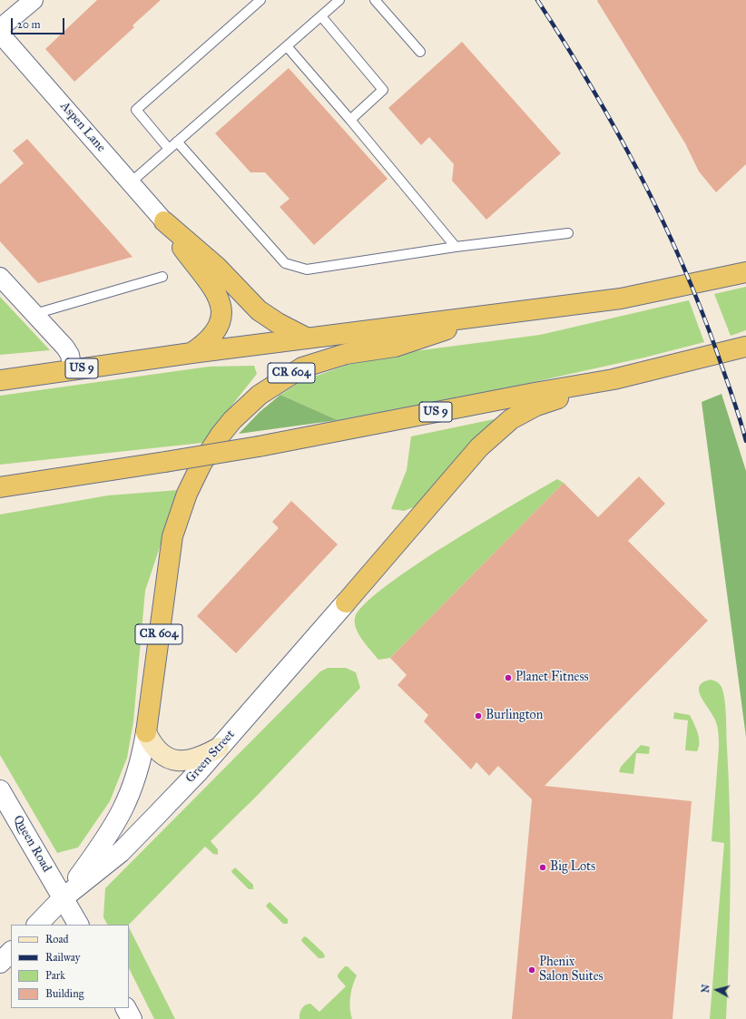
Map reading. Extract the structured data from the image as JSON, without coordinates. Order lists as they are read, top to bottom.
{
  "streets": {
    "highway": ["US 9", "CR 604"],
    "street": ["Aspen Lane", "Green Street", "Queen Road"]
  },
  "crossings": [
    ["US 9", "CR 604"],
    ["CR 604", "Green Street"],
    ["Green Street", "Queen Road"]
  ],
  "places": [
    "Planet Fitness",
    "Burlington",
    "Big Lots",
    "Phenix Salon Suites"
  ],
  "legend": [
    "Road",
    "Railway",
    "Park",
    "Building"
  ],
  "scale_bar": "20 m",
  "north": "left"
}
